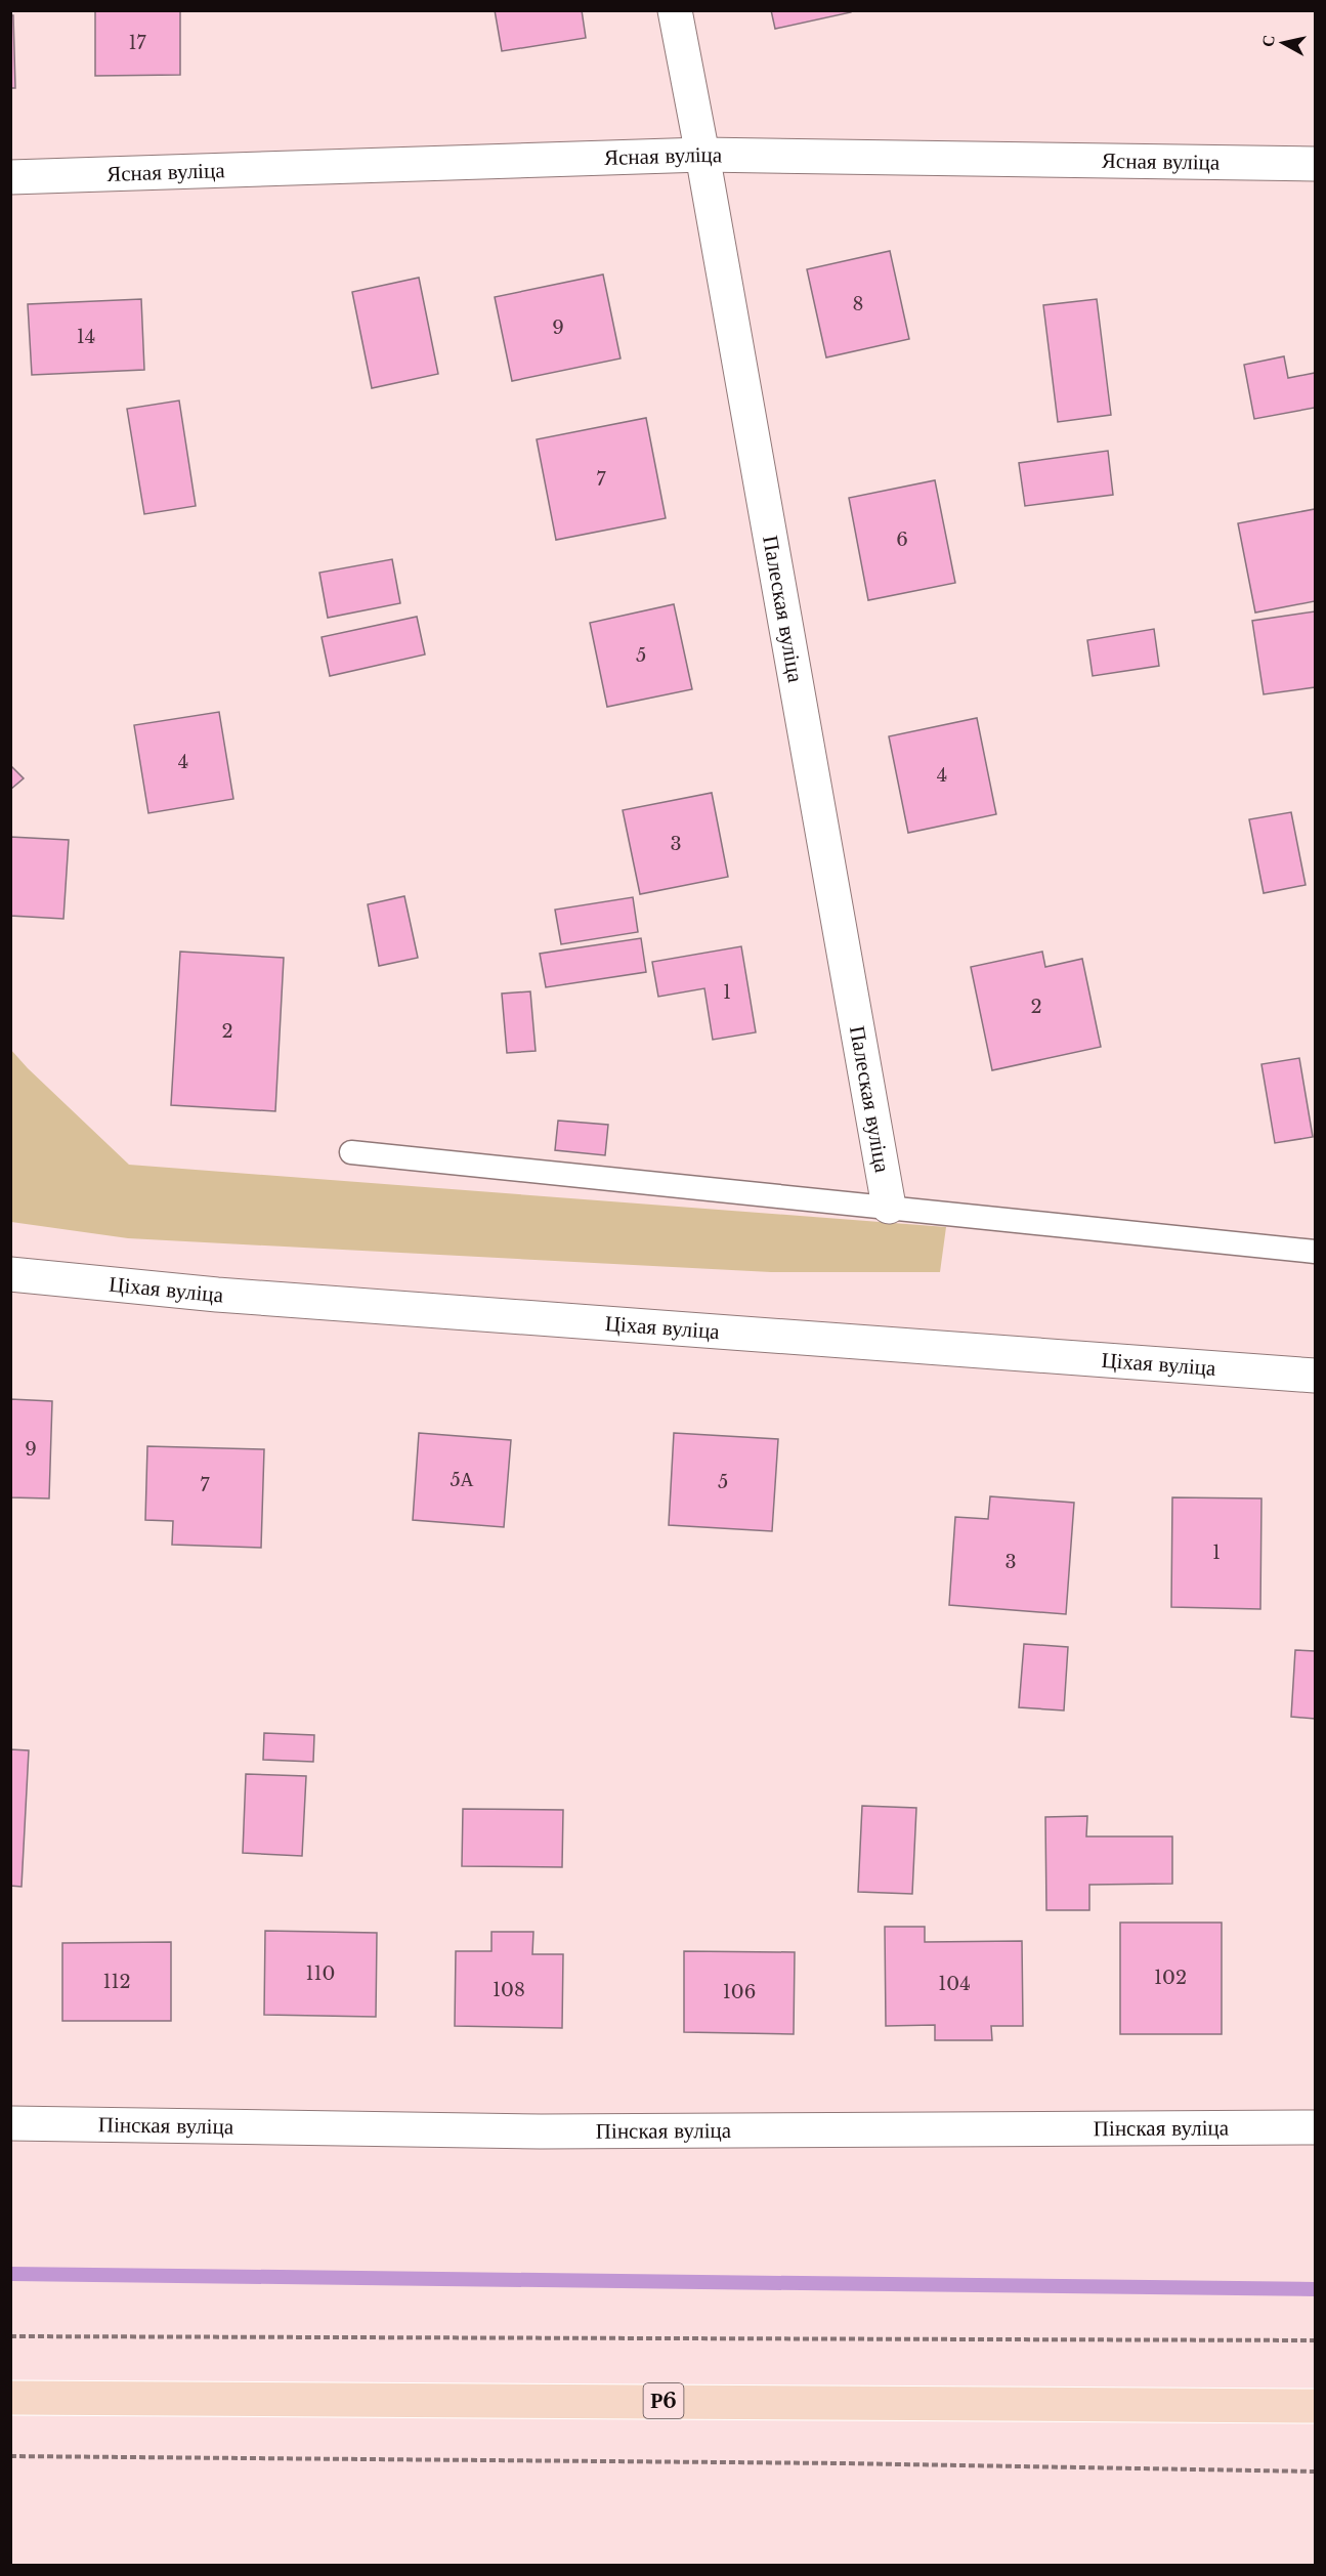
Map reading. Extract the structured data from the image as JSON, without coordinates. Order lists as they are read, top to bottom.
{
  "streets": {
    "main road": ["Р6"],
    "street": [
      "Ясная вуліца",
      "Палеская вуліца",
      "Ціхая вуліца",
      "Пінская вуліца"
    ]
  },
  "crossings": [
    ["Ясная вуліца", "Палеская вуліца"]
  ],
  "house_numbers": [
    "17",
    "8",
    "9",
    "14",
    "7",
    "6",
    "5",
    "4",
    "4",
    "3",
    "1",
    "2",
    "2",
    "9",
    "5А",
    "5",
    "7",
    "1",
    "3",
    "110",
    "102",
    "112",
    "104",
    "108",
    "106"
  ],
  "north": "left"
}
